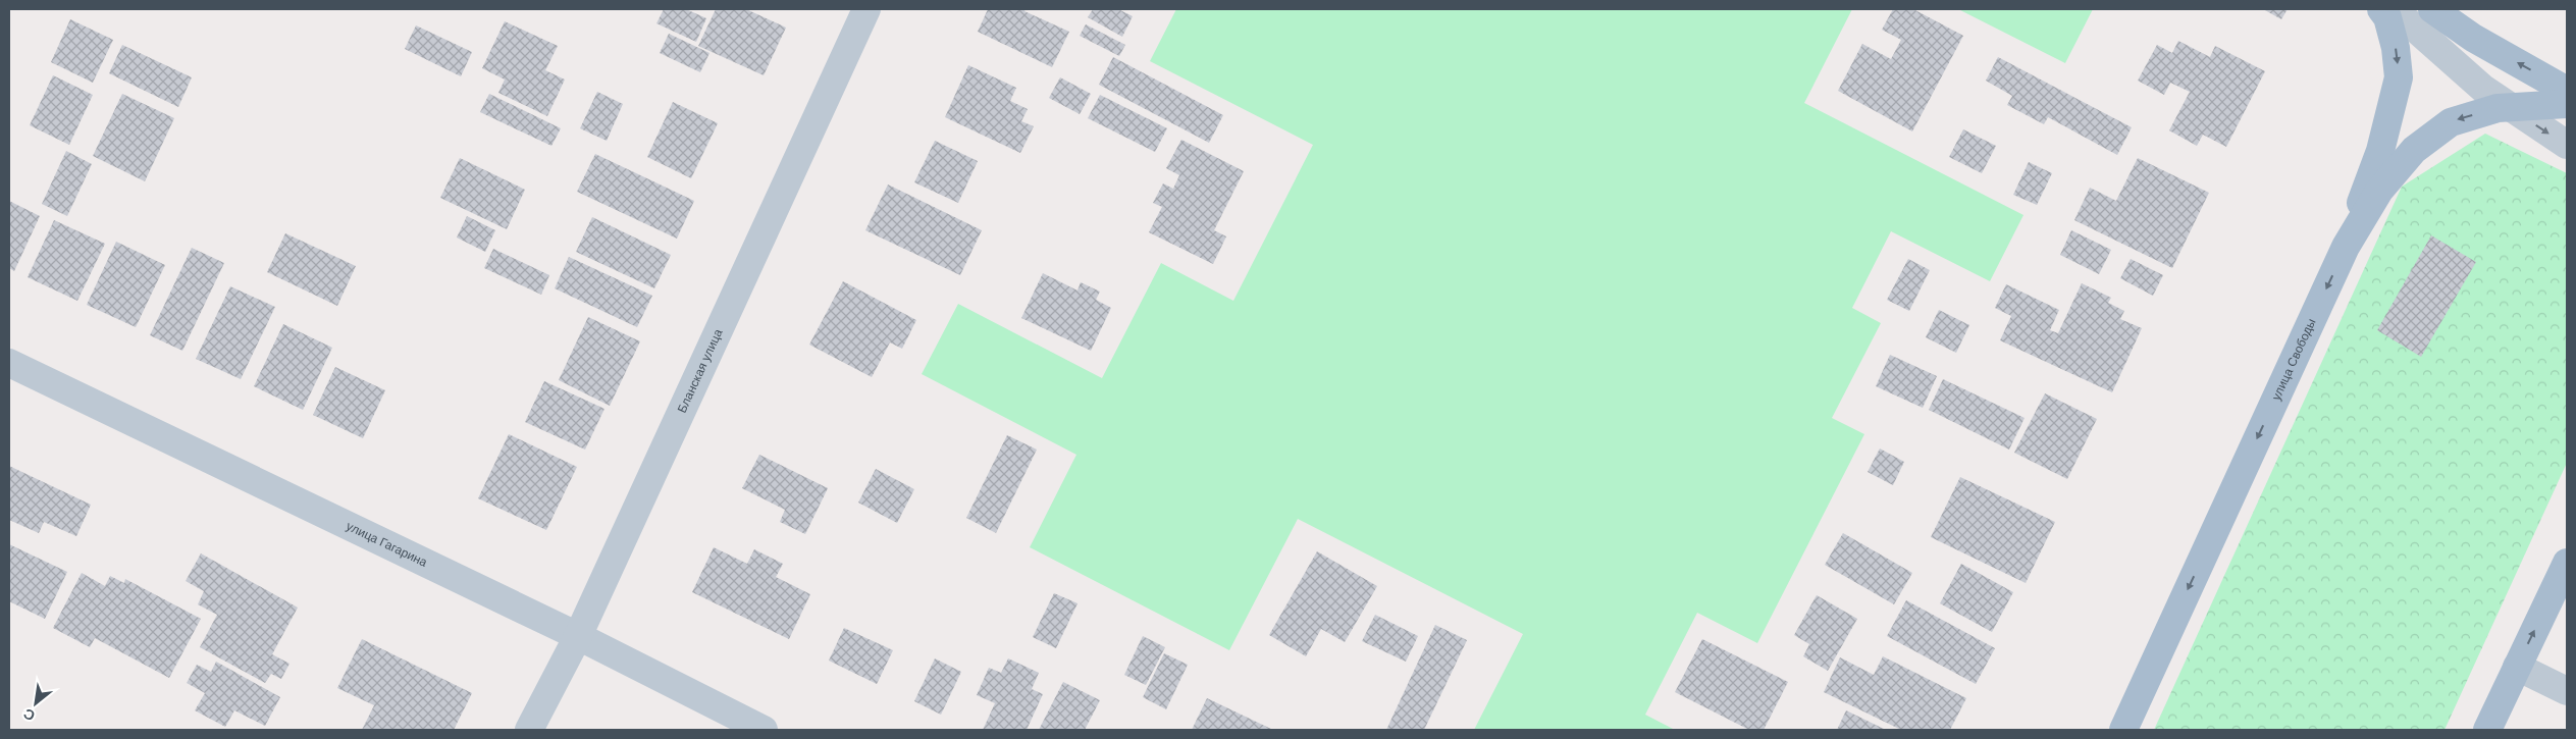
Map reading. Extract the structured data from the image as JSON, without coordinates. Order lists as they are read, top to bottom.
{
  "streets": {
    "main road": ["улица Свободы"],
    "street": ["Бланская улица", "улица Гагарина"]
  },
  "crossings": [
    ["Бланская улица", "улица Гагарина"]
  ],
  "one_way": ["улица Свободы"],
  "north": "bottom left"
}
